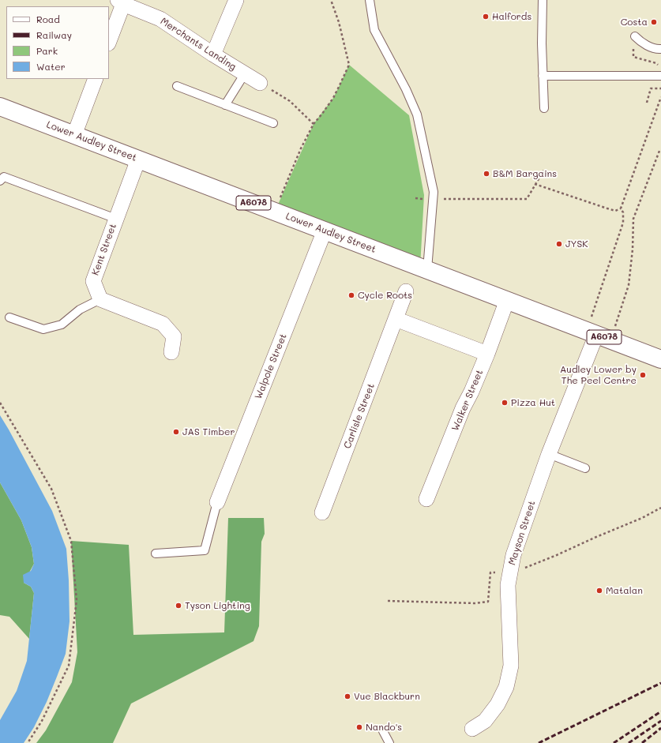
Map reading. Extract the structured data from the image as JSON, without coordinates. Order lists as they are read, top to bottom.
{
  "streets": {
    "highway": ["Lower Audley Street", "A6078"],
    "street": [
      "Merchants Landing",
      "Kent Street",
      "Walpole Street",
      "Walker Street",
      "Carlisle Street",
      "Mayson Street"
    ]
  },
  "crossings": [
    ["Lower Audley Street", "Kent Street"],
    ["Lower Audley Street", "Walpole Street"],
    ["Lower Audley Street", "Walker Street"],
    ["Lower Audley Street", "Mayson Street"]
  ],
  "places": [
    "Halfords",
    "Costa",
    "B&M Bargains",
    "JYSK",
    "Cycle Roots",
    "Audley Lower by The Peel Centre",
    "Pizza Hut",
    "JAS Timber",
    "Matalan",
    "Tyson Lighting",
    "Vue Blackburn",
    "Nando's"
  ],
  "legend": [
    "Road",
    "Railway",
    "Park",
    "Water"
  ]
}
